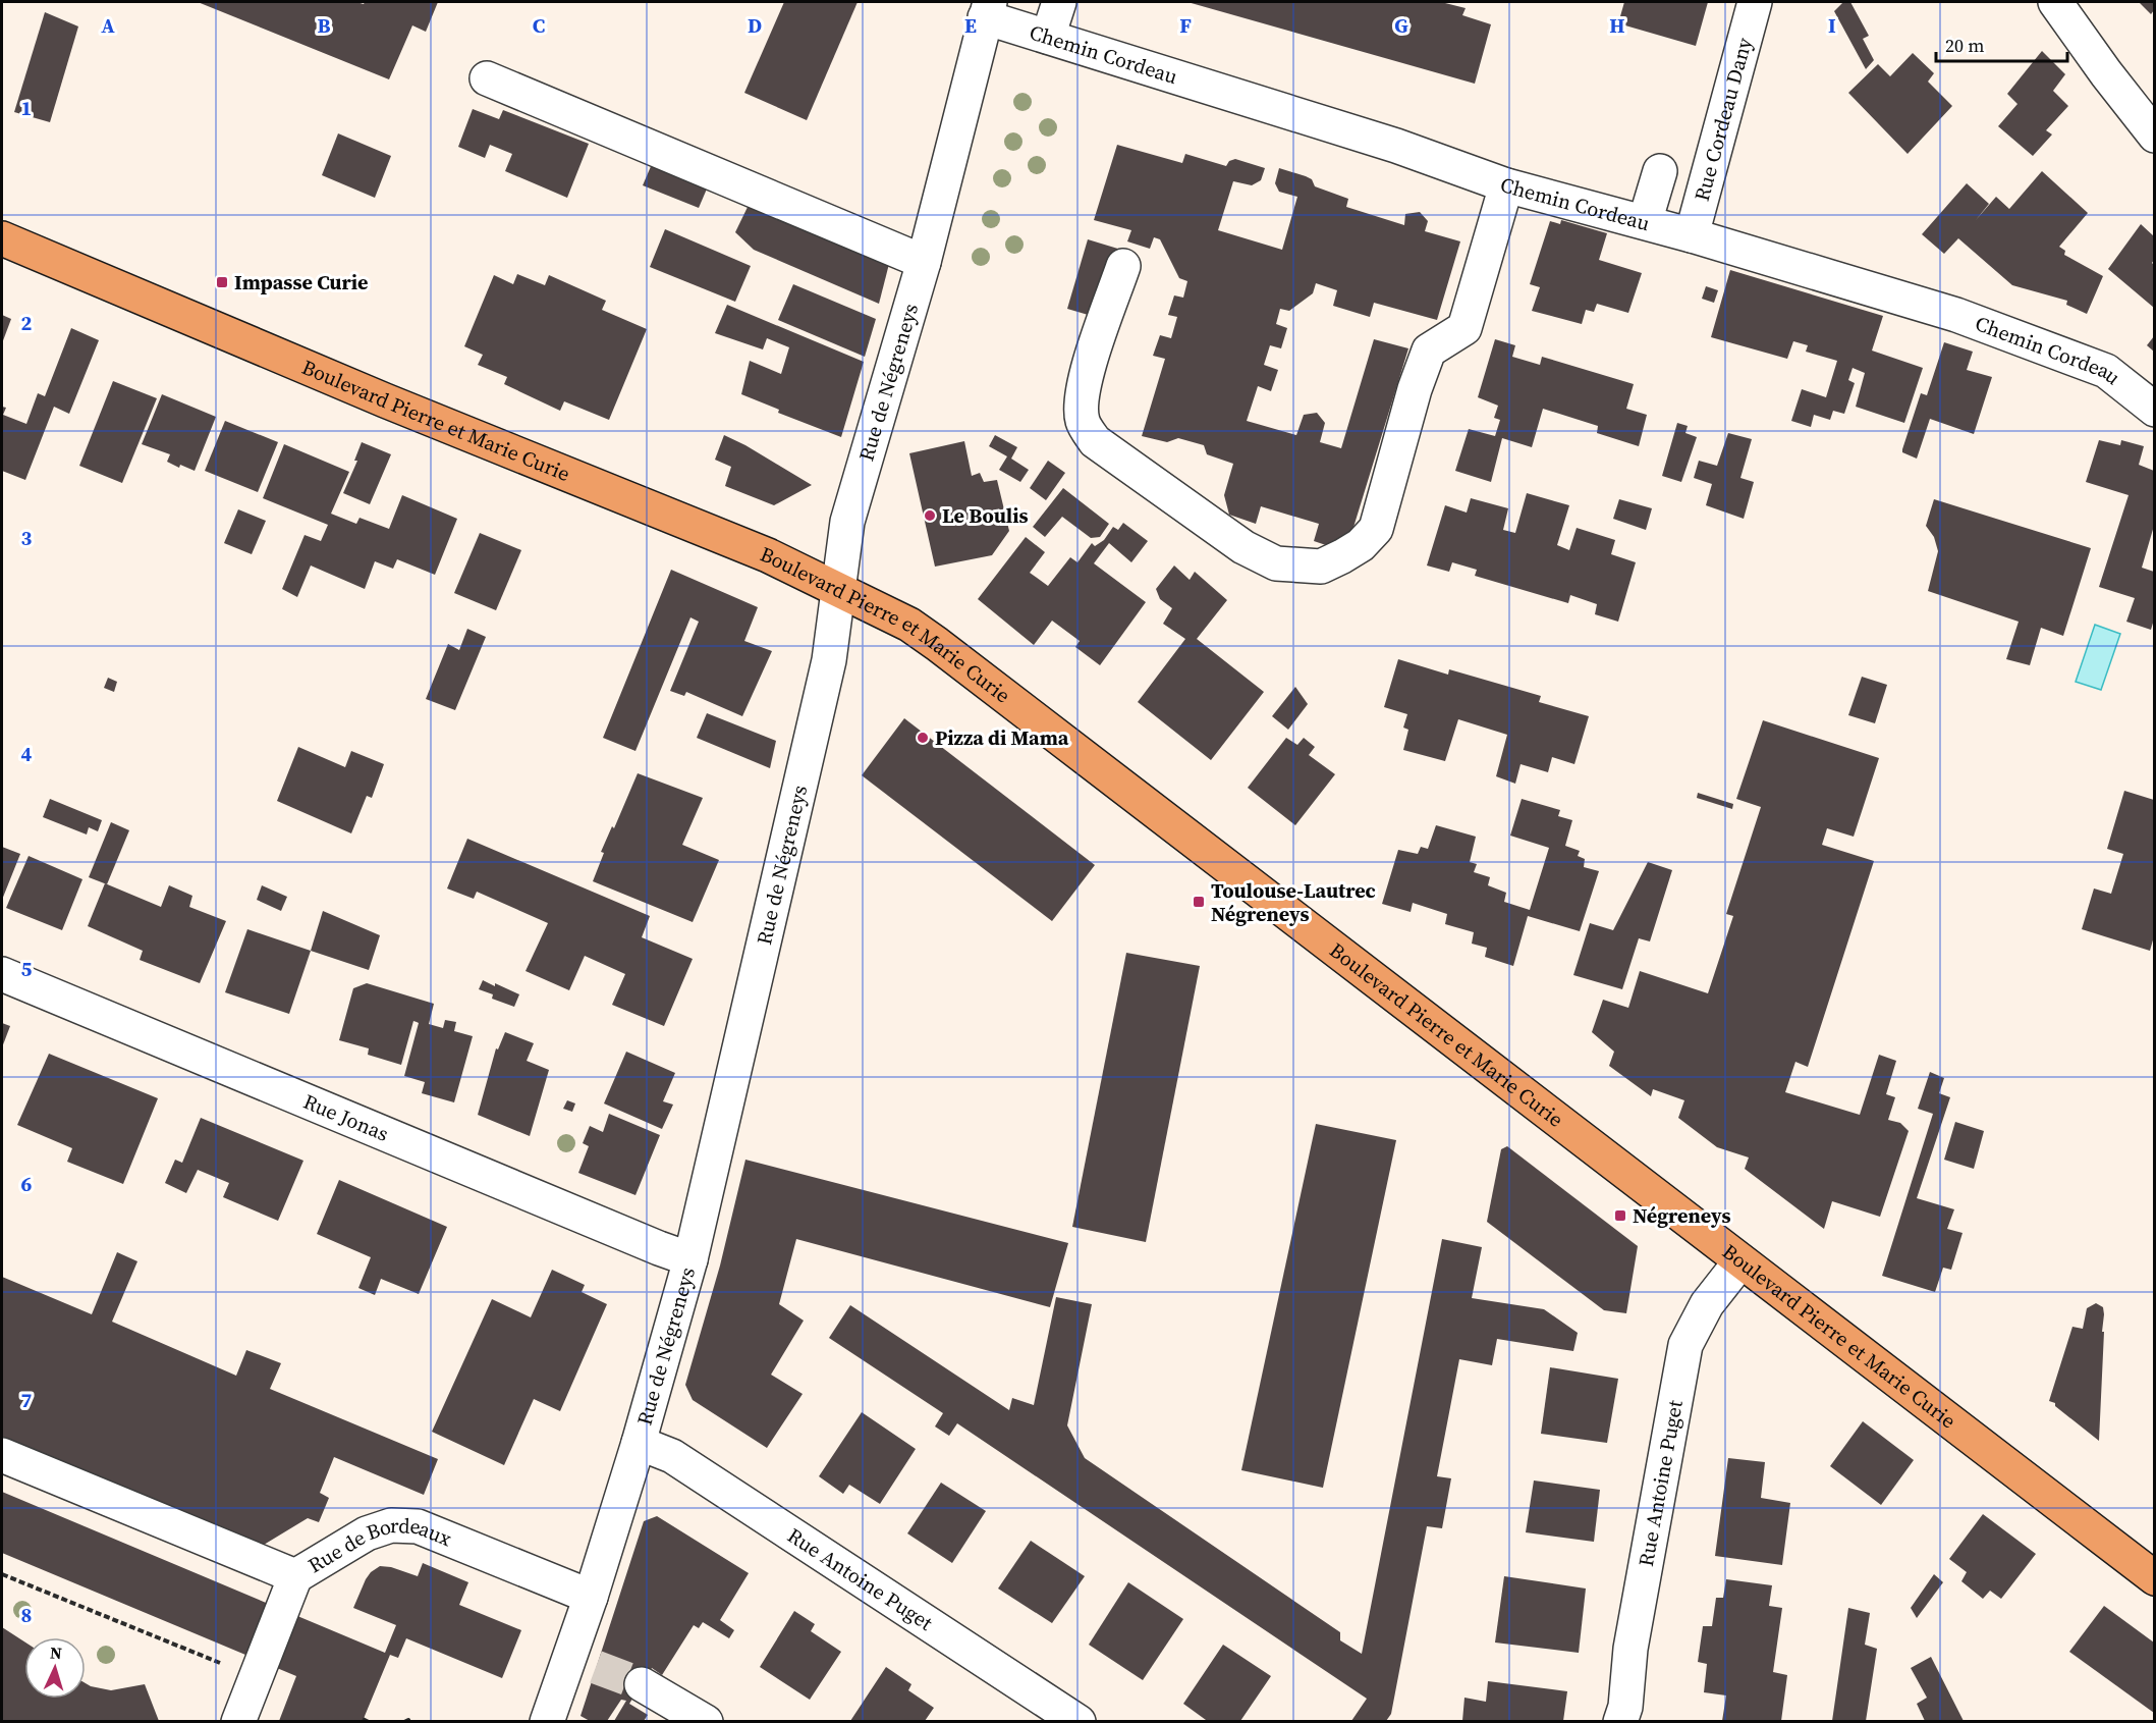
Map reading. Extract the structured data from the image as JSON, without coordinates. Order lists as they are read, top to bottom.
{
  "streets": {
    "main road": ["Boulevard Pierre et Marie Curie"],
    "street": [
      "Chemin Cordeau",
      "Rue Cordeau Dany",
      "Rue de Négreneys",
      "Rue Jonas",
      "Rue Antoine Puget",
      "Rue de Bordeaux"
    ]
  },
  "crossings": [
    ["Chemin Cordeau", "Rue Cordeau Dany"],
    ["Chemin Cordeau", "Rue de Négreneys"],
    ["Rue de Négreneys", "Boulevard Pierre et Marie Curie"],
    ["Rue de Négreneys", "Rue Jonas"],
    ["Rue de Négreneys", "Rue Antoine Puget"],
    ["Rue de Négreneys", "Rue de Bordeaux"],
    ["Boulevard Pierre et Marie Curie", "Rue Antoine Puget"]
  ],
  "places": {
    "transit": ["Impasse Curie", "Toulouse-Lautrec Négreneys", "Négreneys"],
    "other": ["Le Boulis", "Pizza di Mama"]
  },
  "scale_bar": "20 m",
  "north": "top",
  "grid": {
    "columns": [
      "A",
      "B",
      "C",
      "D",
      "E",
      "F",
      "G",
      "H",
      "I"
    ],
    "rows": [
      "1",
      "2",
      "3",
      "4",
      "5",
      "6",
      "7",
      "8"
    ]
  }
}
